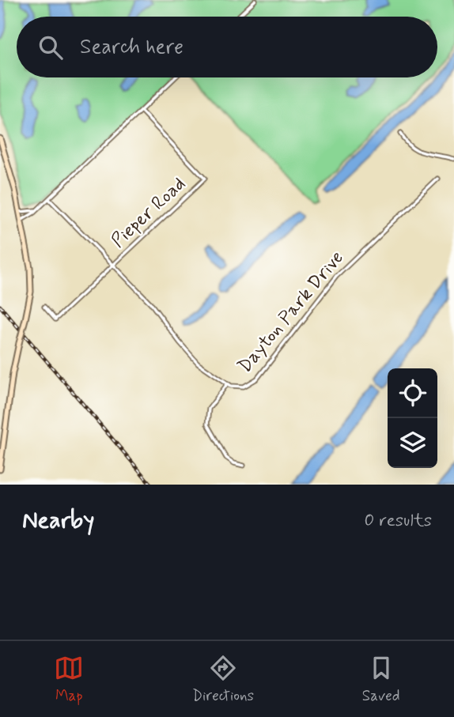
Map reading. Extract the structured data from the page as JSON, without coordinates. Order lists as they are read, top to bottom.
{
  "streets": {
    "street": ["Pieper Road", "Dayton Park Drive"]
  },
  "crossings": [
    ["Pieper Road", "Dayton Park Drive"]
  ],
  "page": {
    "search": "Search here",
    "heading": ["Nearby", "0 results"],
    "nav": ["Map", "Directions", "Saved"]
  }
}
